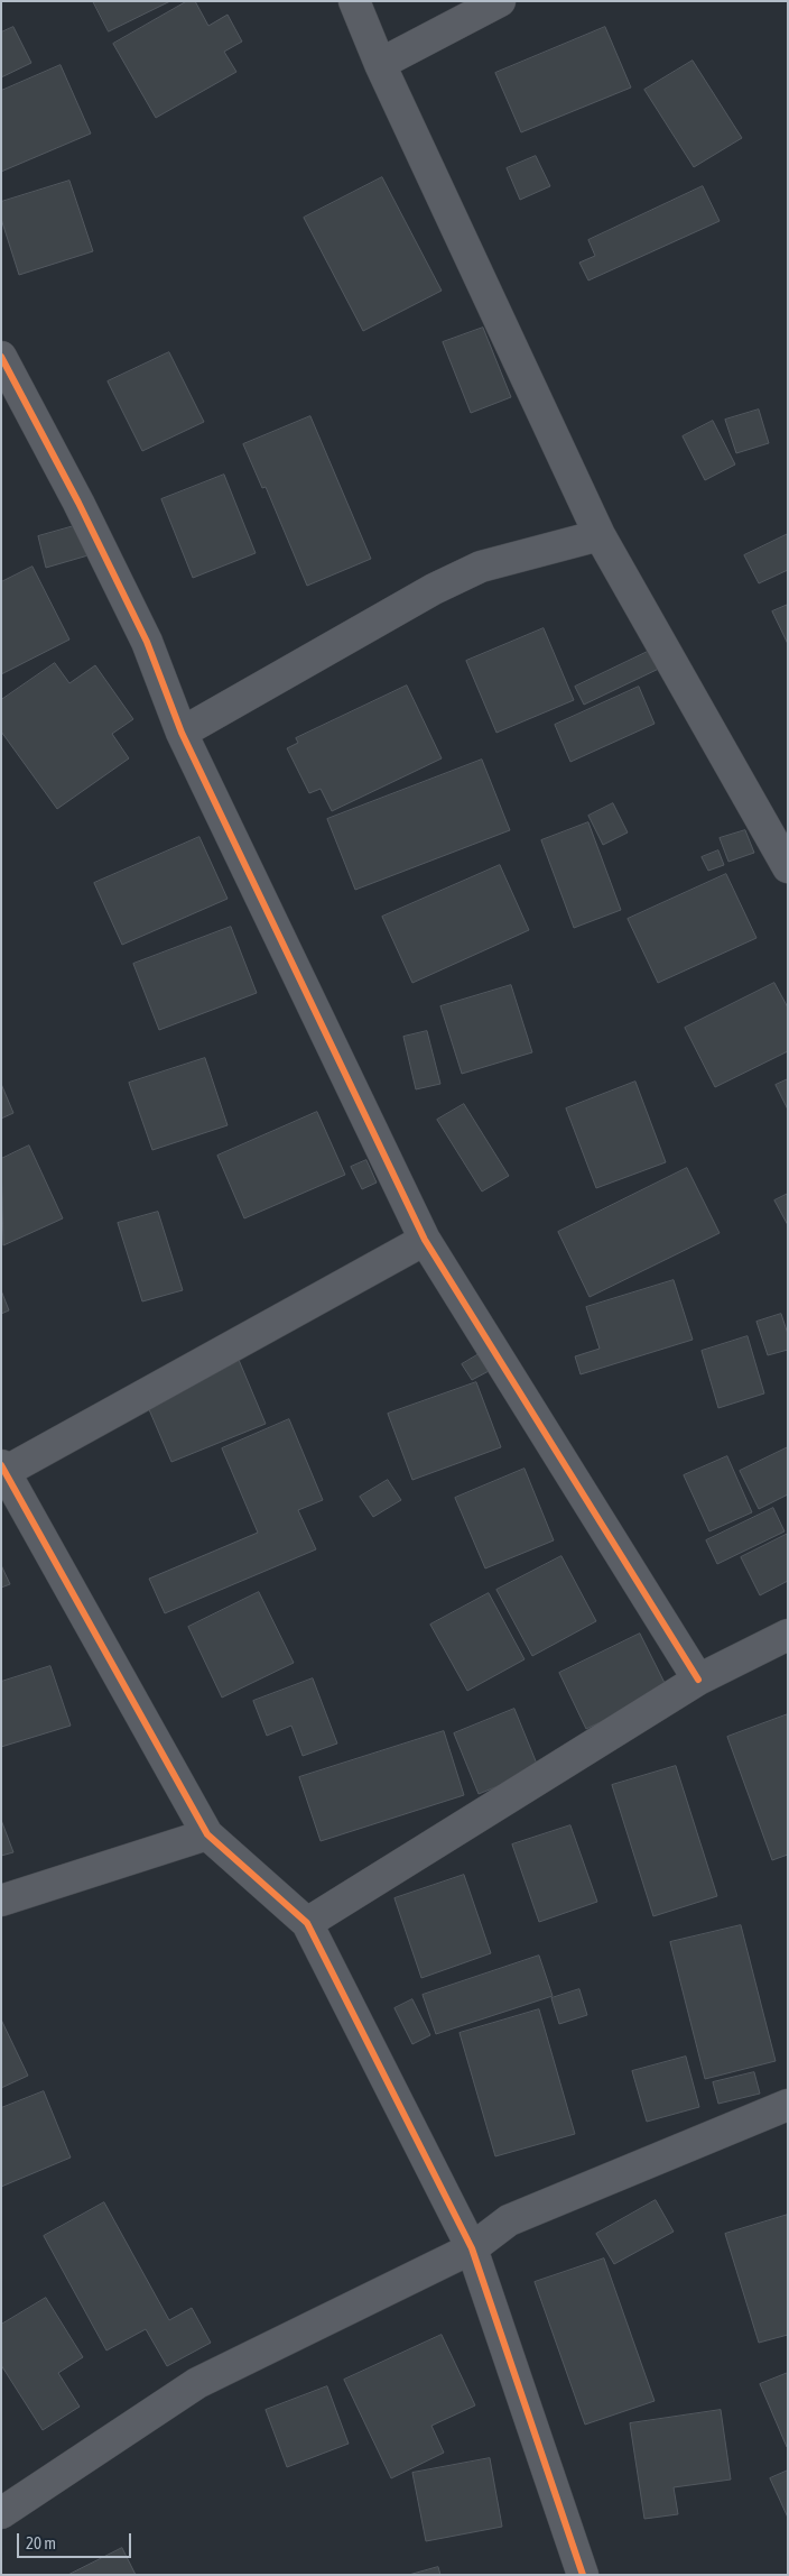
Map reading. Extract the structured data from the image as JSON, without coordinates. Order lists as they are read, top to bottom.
{
  "scale_bar": "20 m"
}
